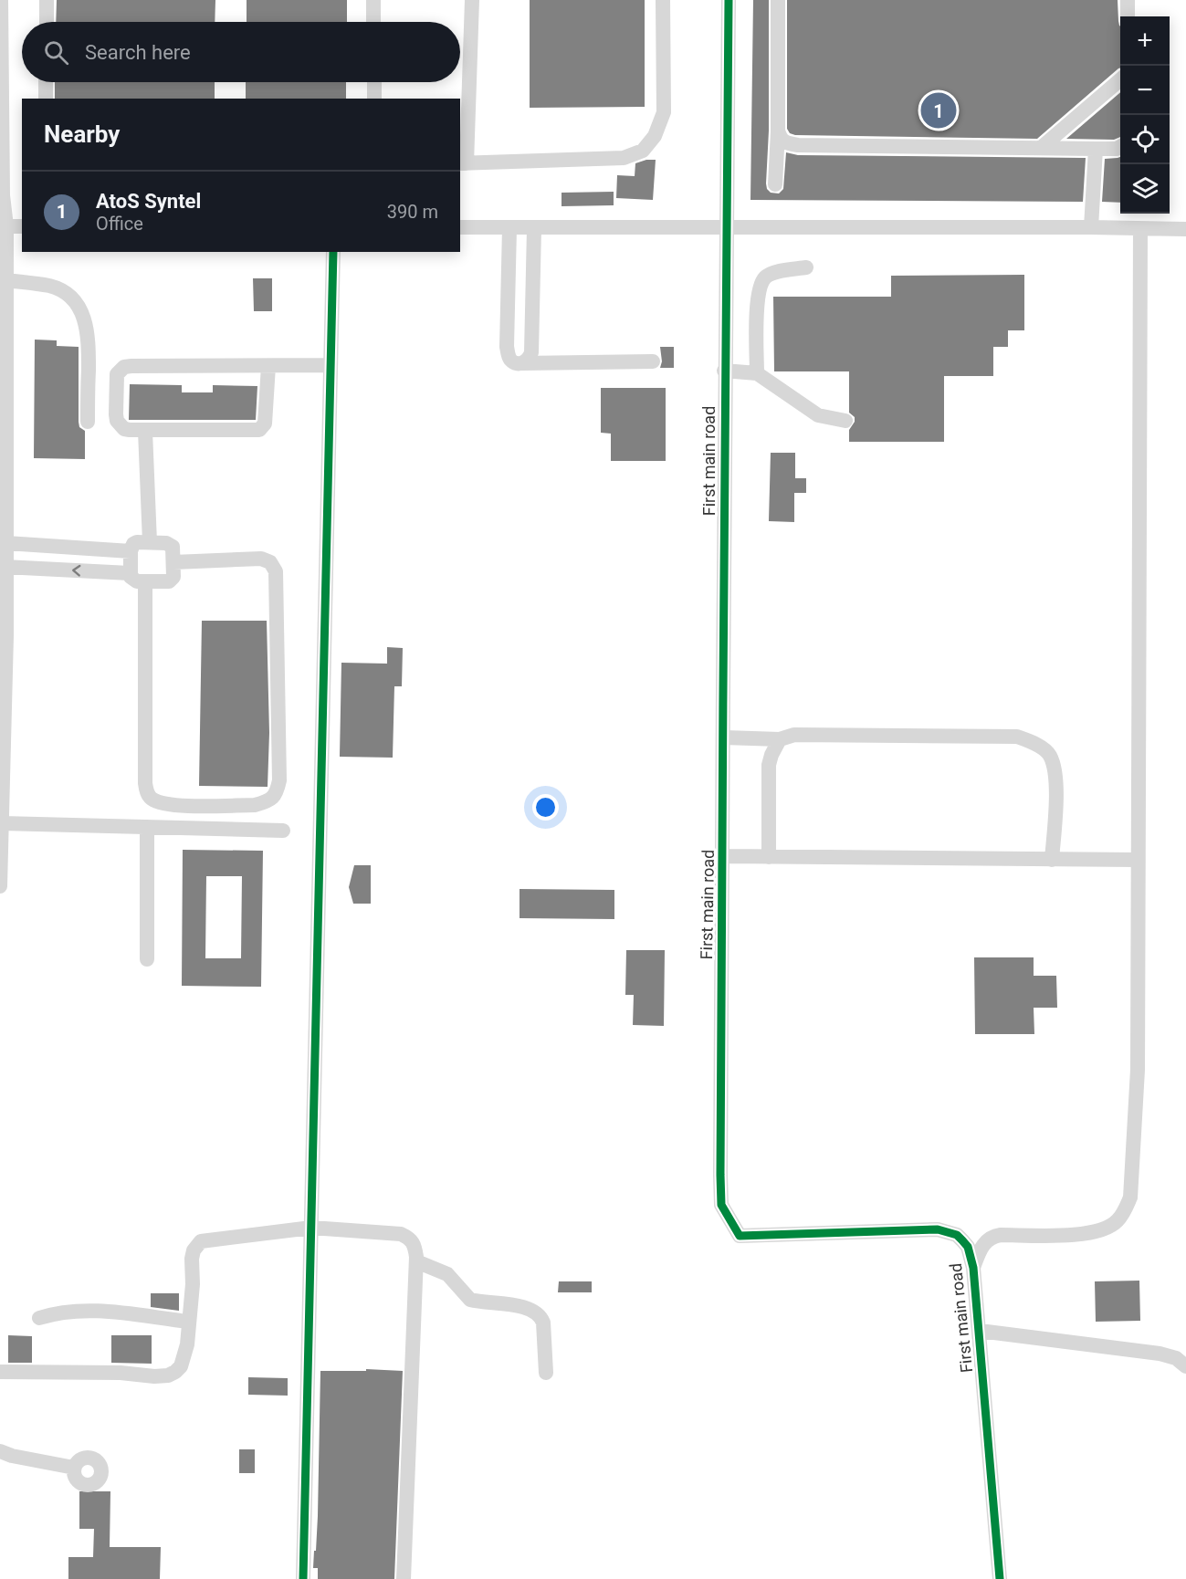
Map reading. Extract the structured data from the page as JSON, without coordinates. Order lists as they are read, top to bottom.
{
  "streets": {
    "street": ["First main road"]
  },
  "page": {
    "map_buttons": ["+", "−"],
    "search": "Search here",
    "pins": "1",
    "heading": "Nearby",
    "list": [
      {
        "mark": "1",
        "name": "AtoS Syntel",
        "note": "Office",
        "value": "390 m"
      }
    ]
  }
}
